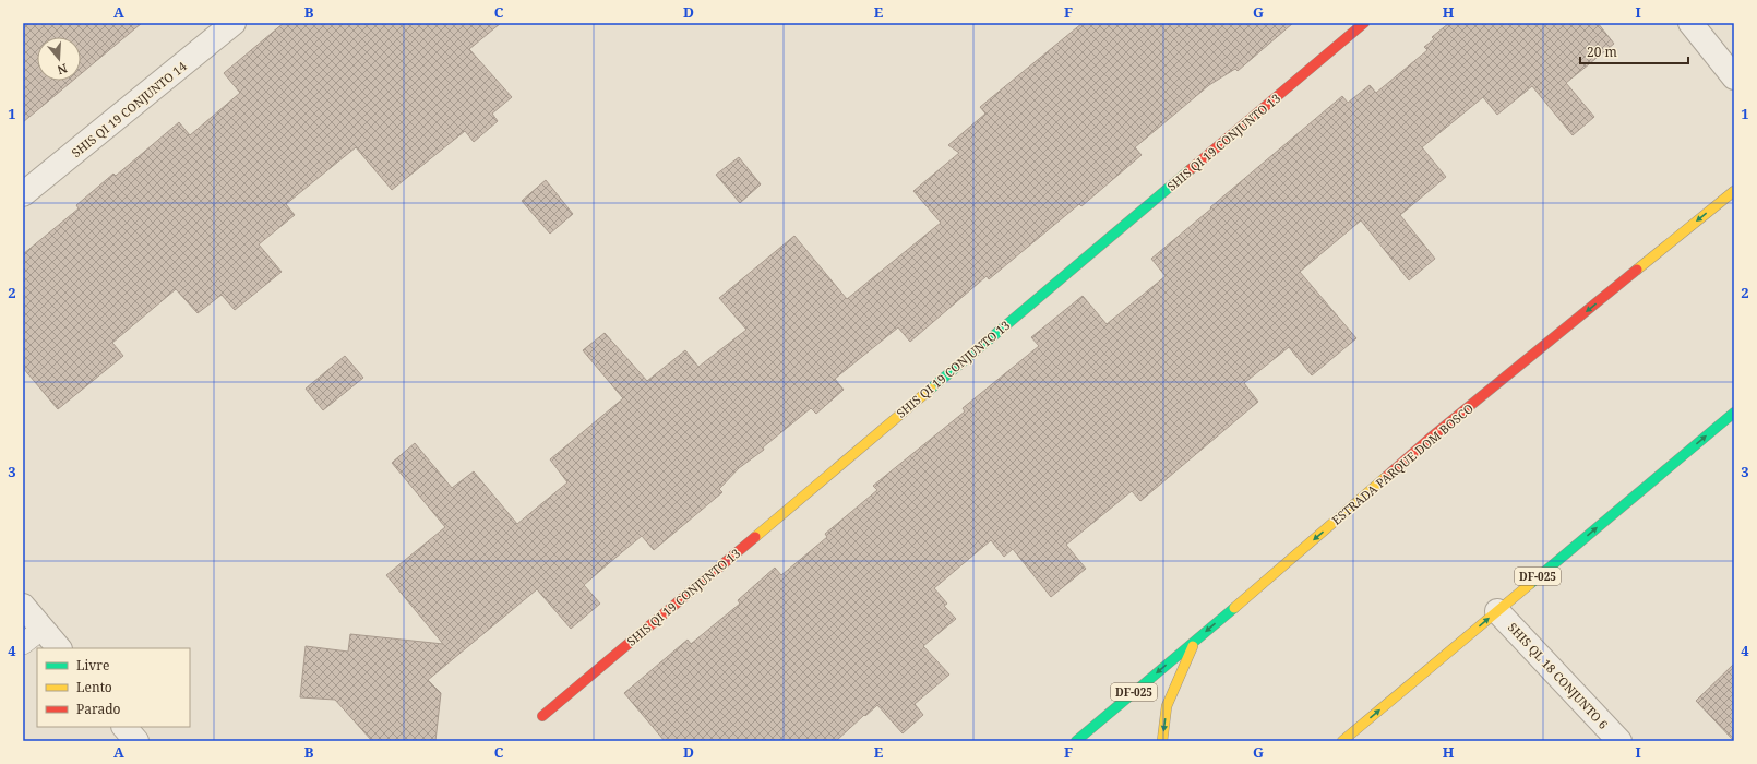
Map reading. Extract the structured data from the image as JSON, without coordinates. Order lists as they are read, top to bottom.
{
  "streets": {
    "main road": ["SHIS QI 19 CONJUNTO 13", "ESTRADA PARQUE DOM BOSCO", "DF-025"],
    "street": ["SHIS QI 19 CONJUNTO 14", "SHIS QL 18 CONJUNTO 6"]
  },
  "crossings": [
    ["DF-025", "SHIS QL 18 CONJUNTO 6"]
  ],
  "one_way": ["ESTRADA PARQUE DOM BOSCO"],
  "legend": ["Livre", "Lento", "Parado"],
  "scale_bar": "20 m",
  "north": "bottom",
  "grid": {
    "columns": [
      "A",
      "B",
      "C",
      "D",
      "E",
      "F",
      "G",
      "H",
      "I"
    ],
    "rows": [
      "1",
      "2",
      "3",
      "4"
    ]
  }
}
